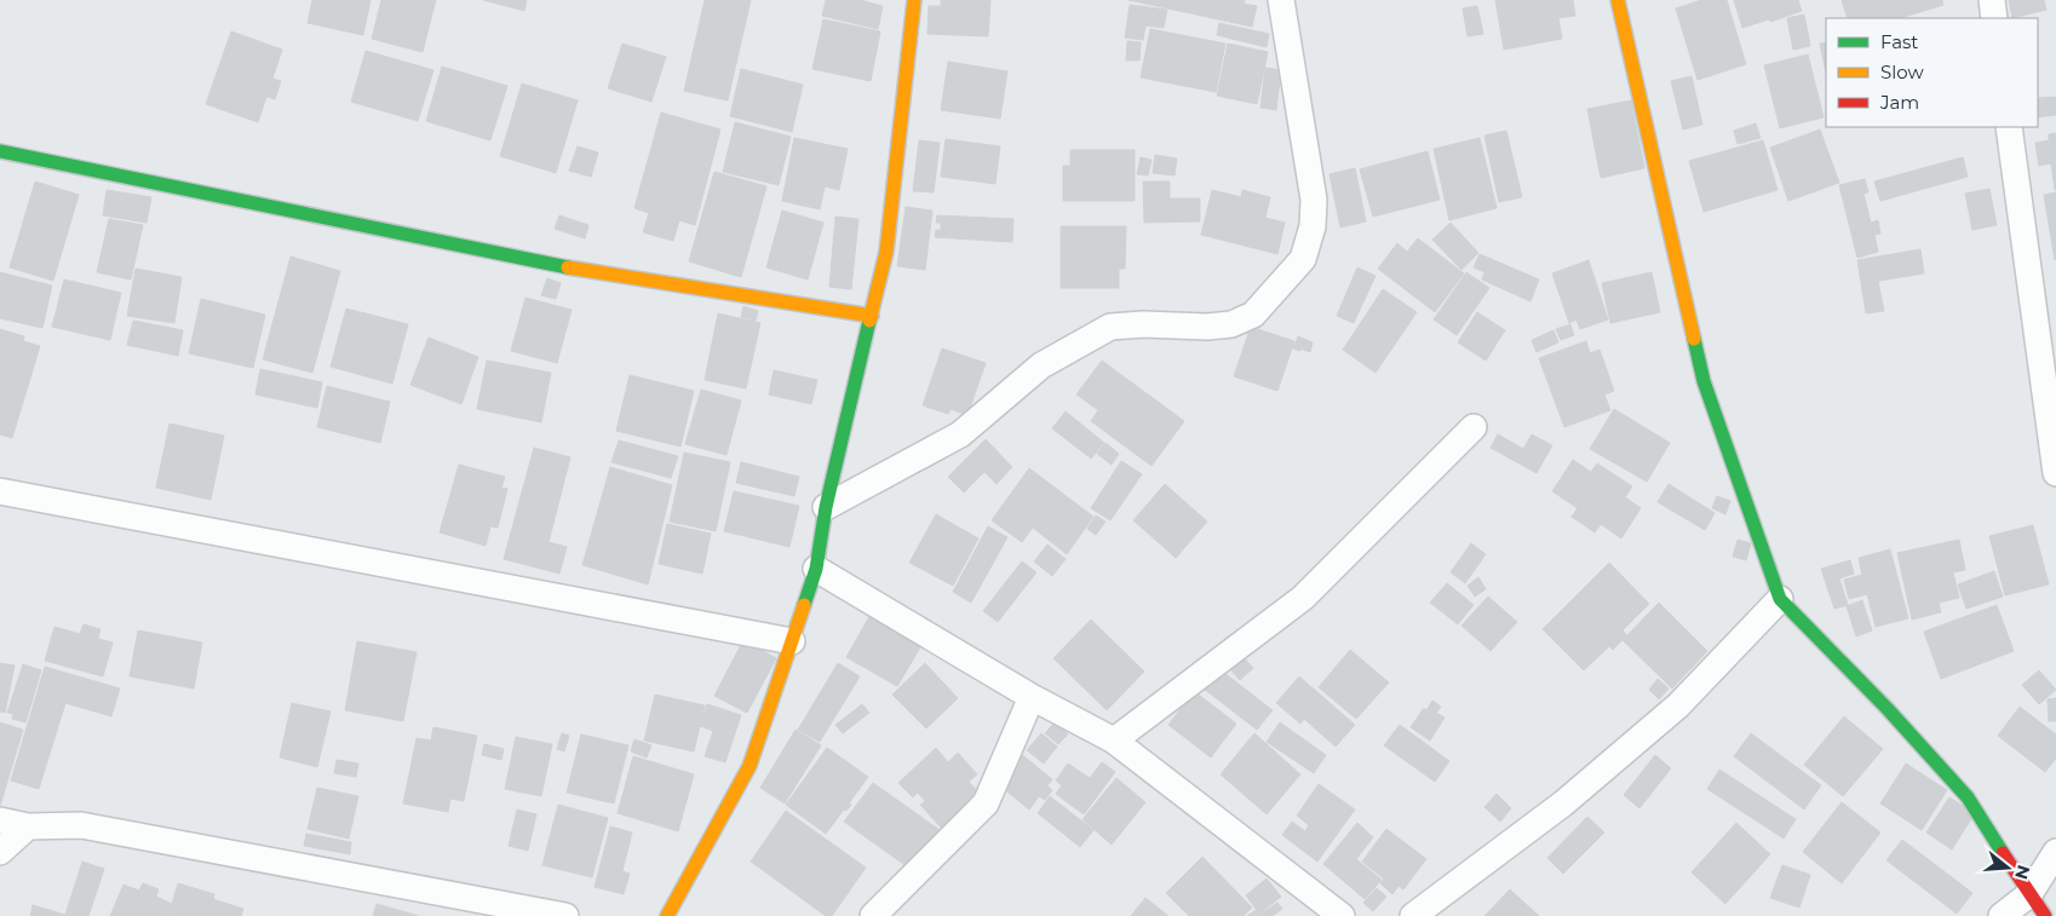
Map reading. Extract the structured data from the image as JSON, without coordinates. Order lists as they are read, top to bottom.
{
  "legend": ["Fast", "Slow", "Jam"],
  "north": "right"
}
